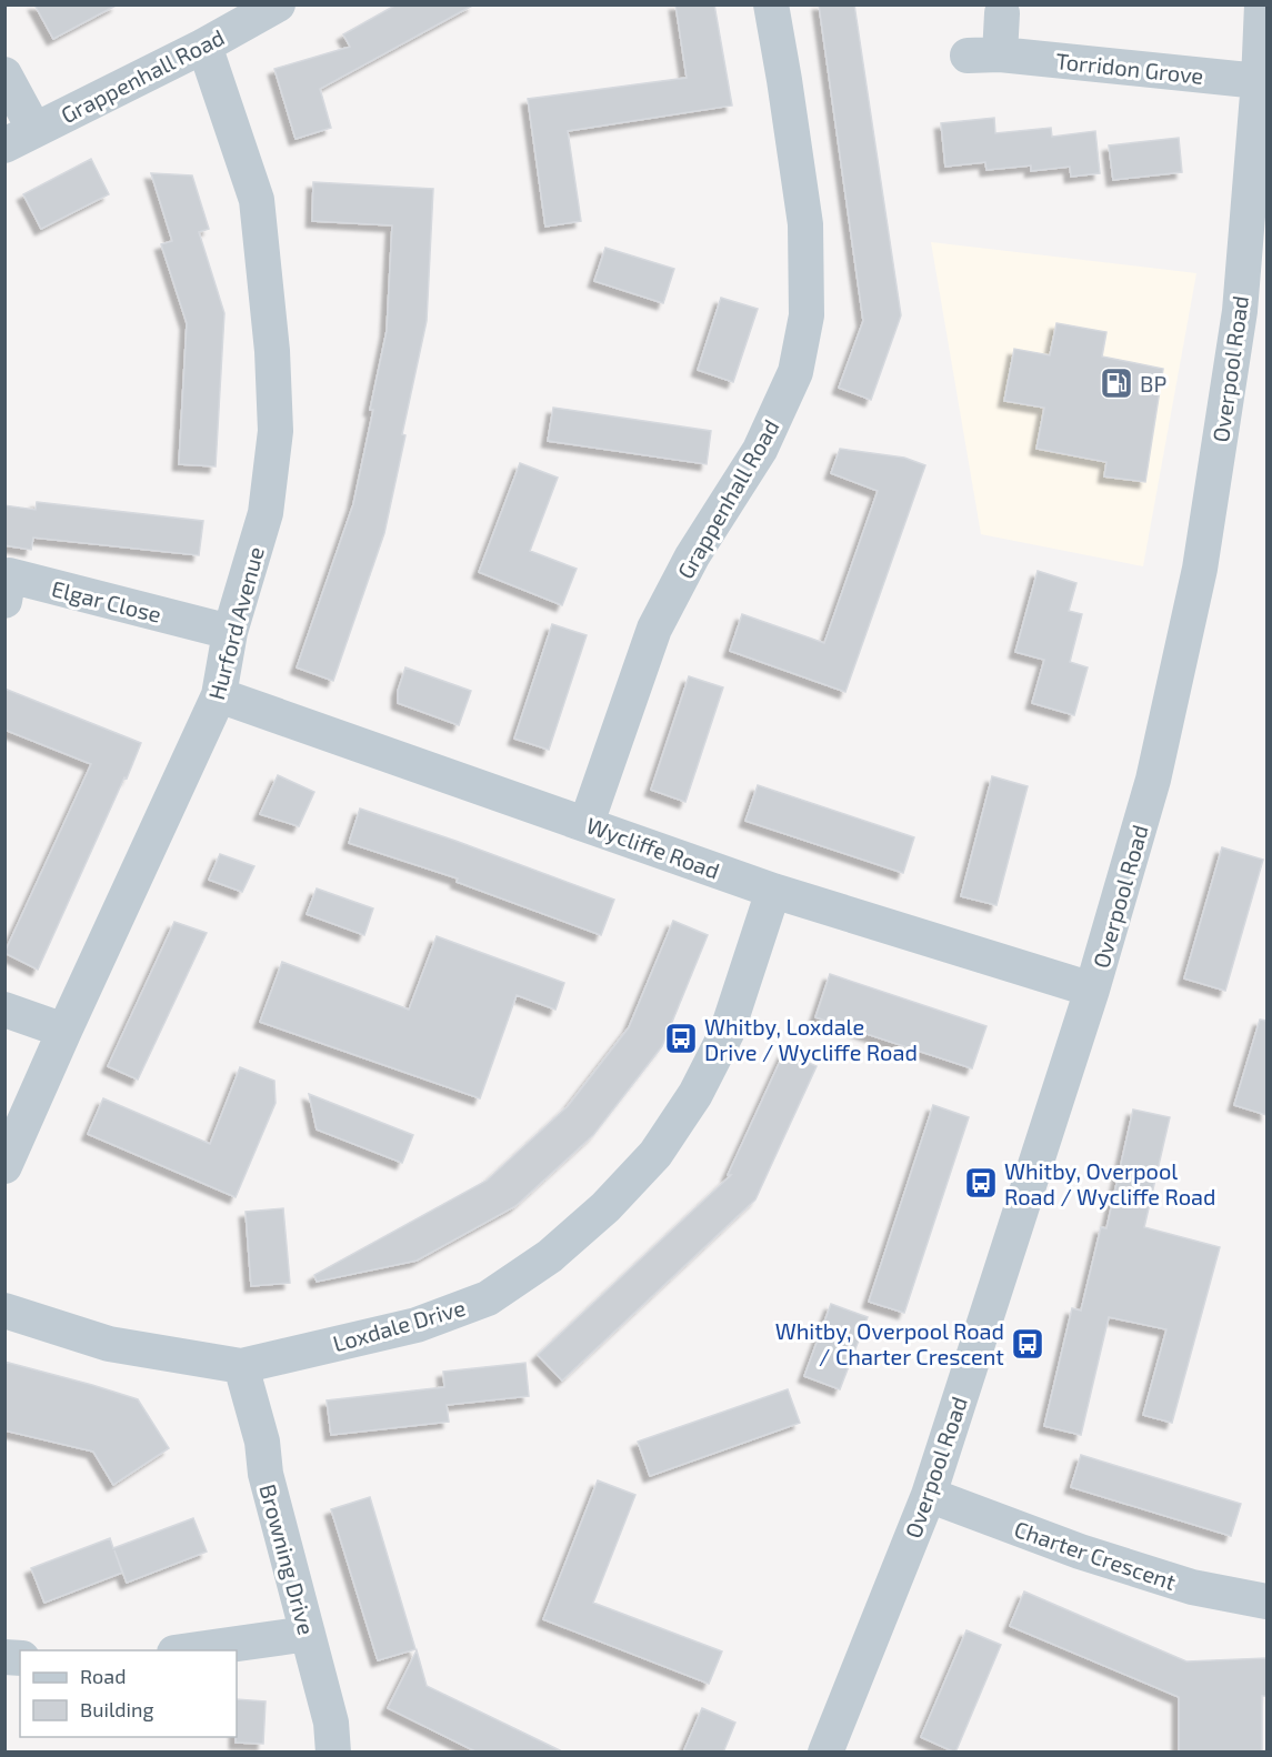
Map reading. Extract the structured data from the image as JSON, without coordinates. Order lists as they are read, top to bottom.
{
  "streets": {
    "street": [
      "Torridon Grove",
      "Grappenhall Road",
      "Overpool Road",
      "Elgar Close",
      "Hurford Avenue",
      "Wycliffe Road",
      "Loxdale Drive",
      "Charter Crescent",
      "Browning Drive"
    ]
  },
  "crossings": [
    ["Torridon Grove", "Overpool Road"],
    ["Grappenhall Road", "Hurford Avenue"],
    ["Grappenhall Road", "Wycliffe Road"],
    ["Overpool Road", "Wycliffe Road"],
    ["Overpool Road", "Charter Crescent"],
    ["Elgar Close", "Hurford Avenue"],
    ["Hurford Avenue", "Wycliffe Road"],
    ["Wycliffe Road", "Loxdale Drive"],
    ["Loxdale Drive", "Browning Drive"]
  ],
  "places": {
    "fuel station": ["BP"],
    "bus stop": ["Whitby, Loxdale Drive / Wycliffe Road", "Whitby, Overpool Road / Wycliffe Road", "Whitby, Overpool Road / Charter Crescent"]
  },
  "legend": ["Road", "Building"]
}
